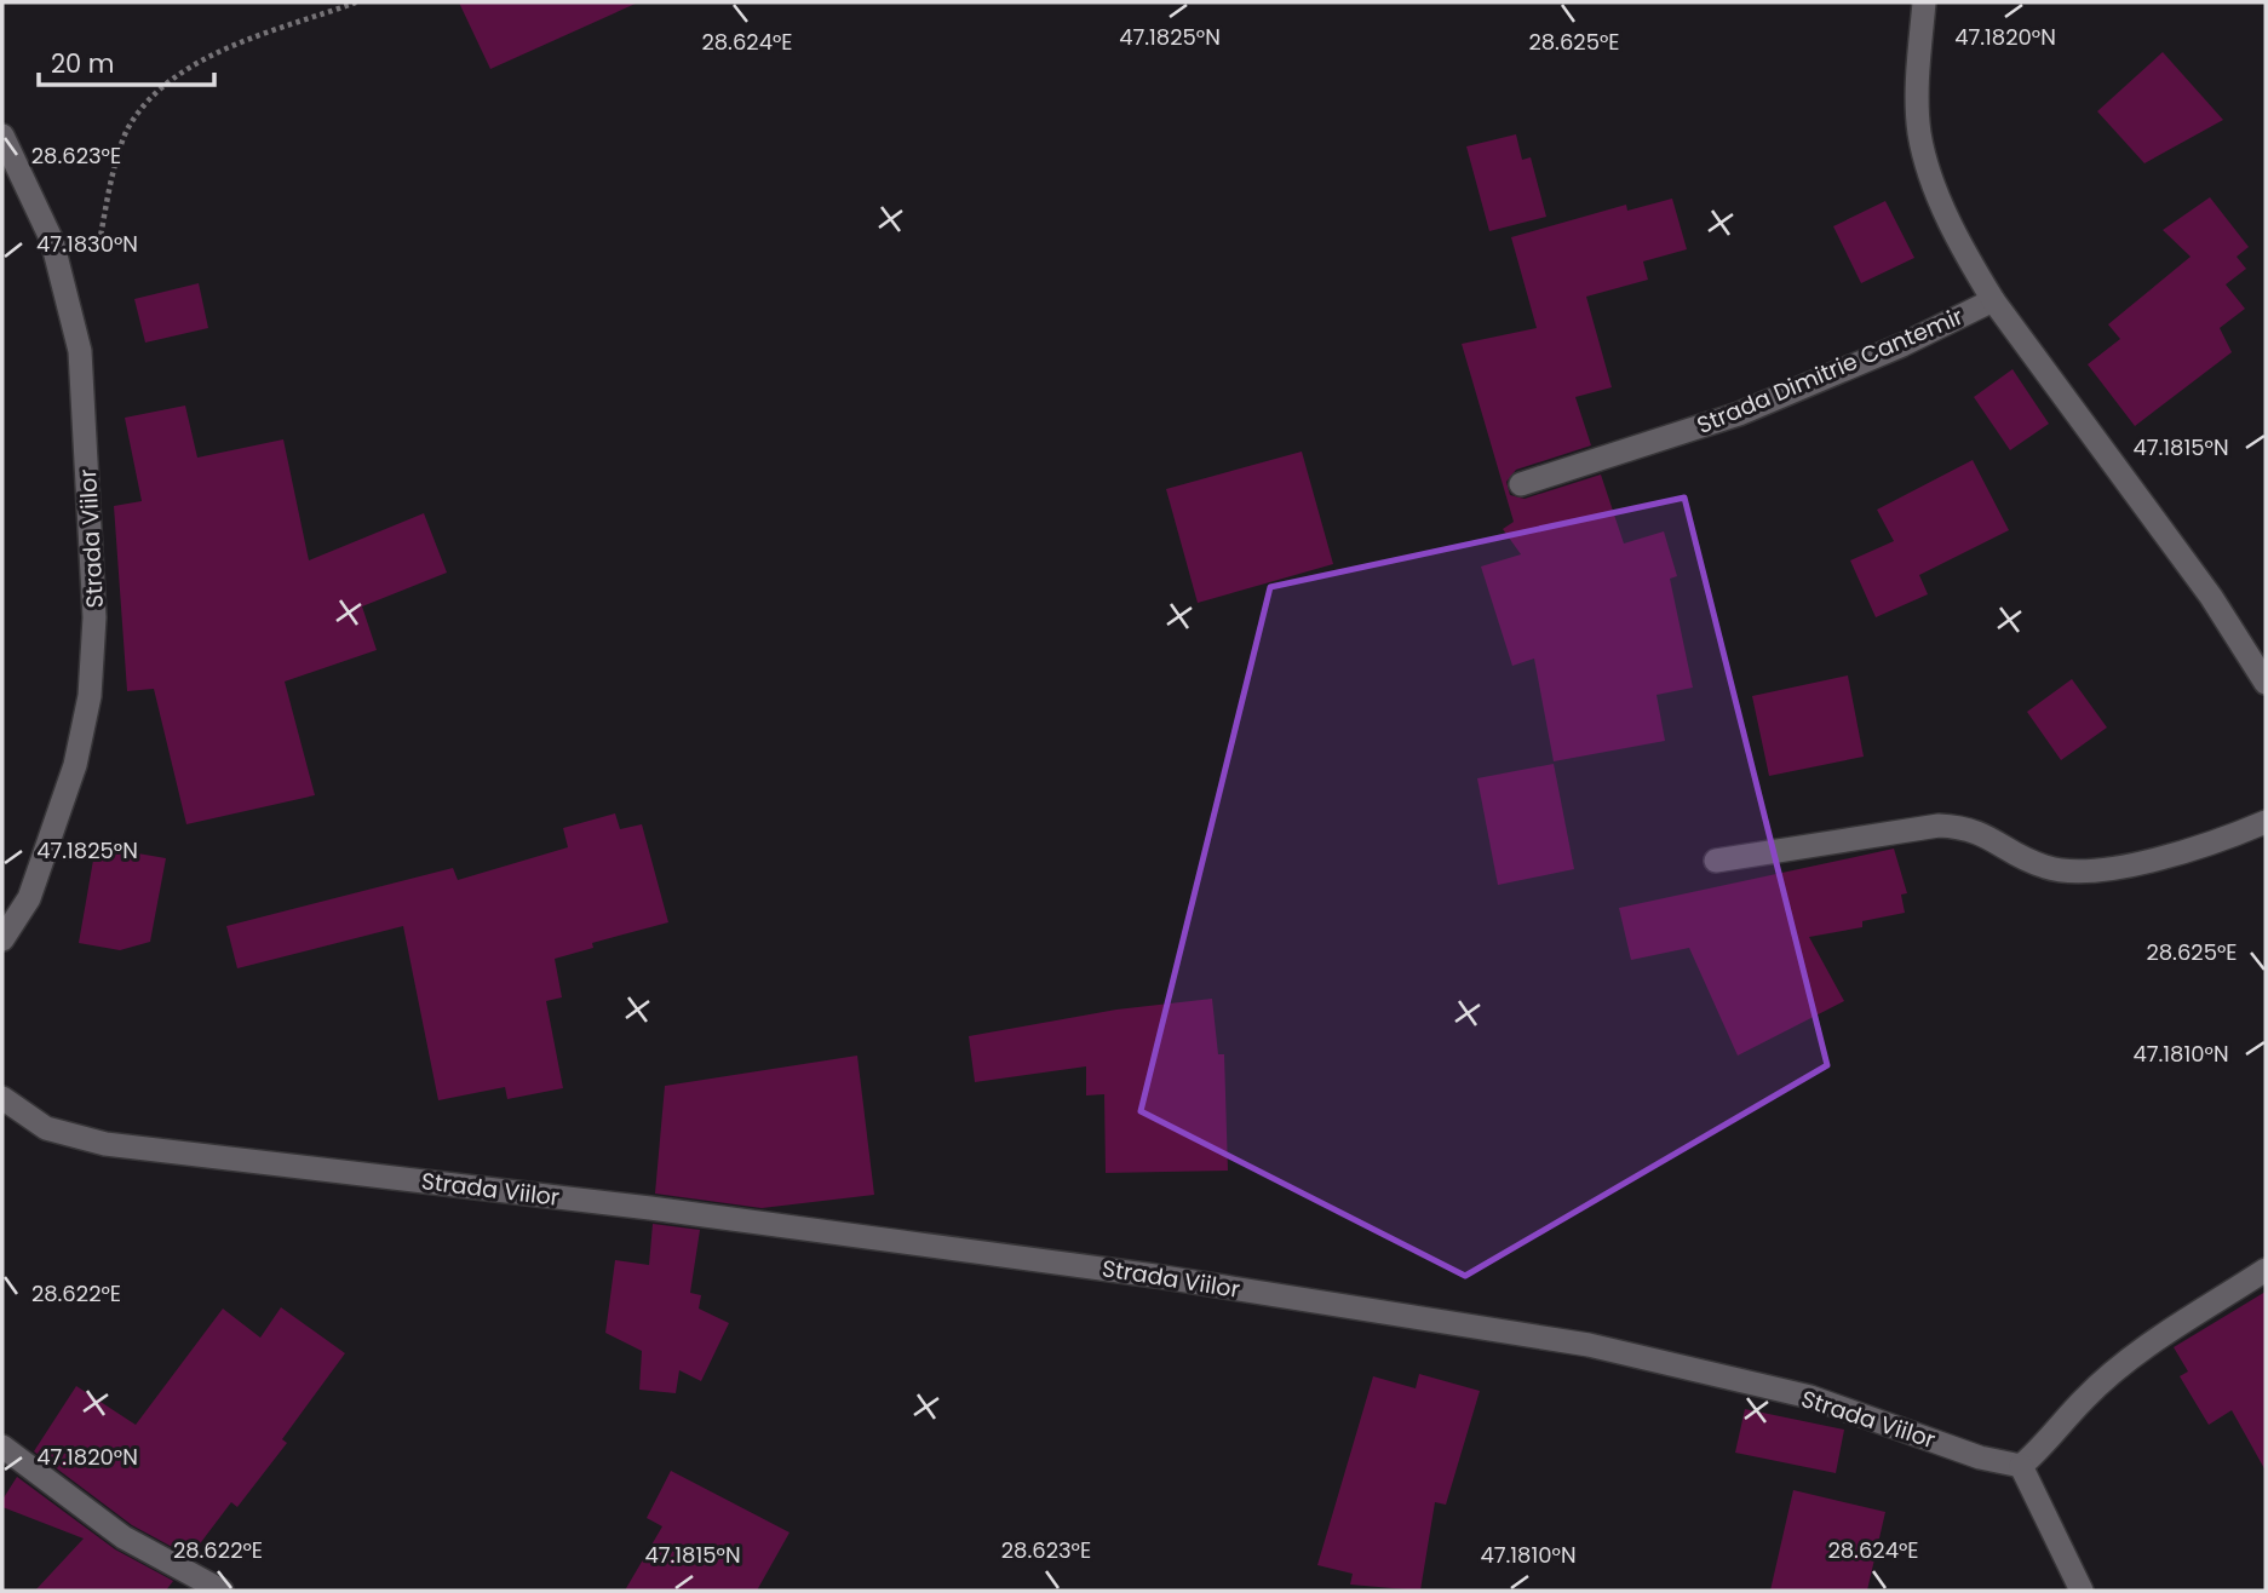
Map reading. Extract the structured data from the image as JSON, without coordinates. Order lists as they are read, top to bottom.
{
  "streets": {
    "street": ["Strada Dimitrie Cantemir", "Strada Viilor"]
  },
  "scale_bar": "20 m",
  "coordinates": [
    "47.1825°N",
    "47.1820°N",
    "28.624°E",
    "28.625°E",
    "28.623°E",
    "47.1830°N",
    "47.1815°N",
    "47.1810°N",
    "28.622°E"
  ]
}
